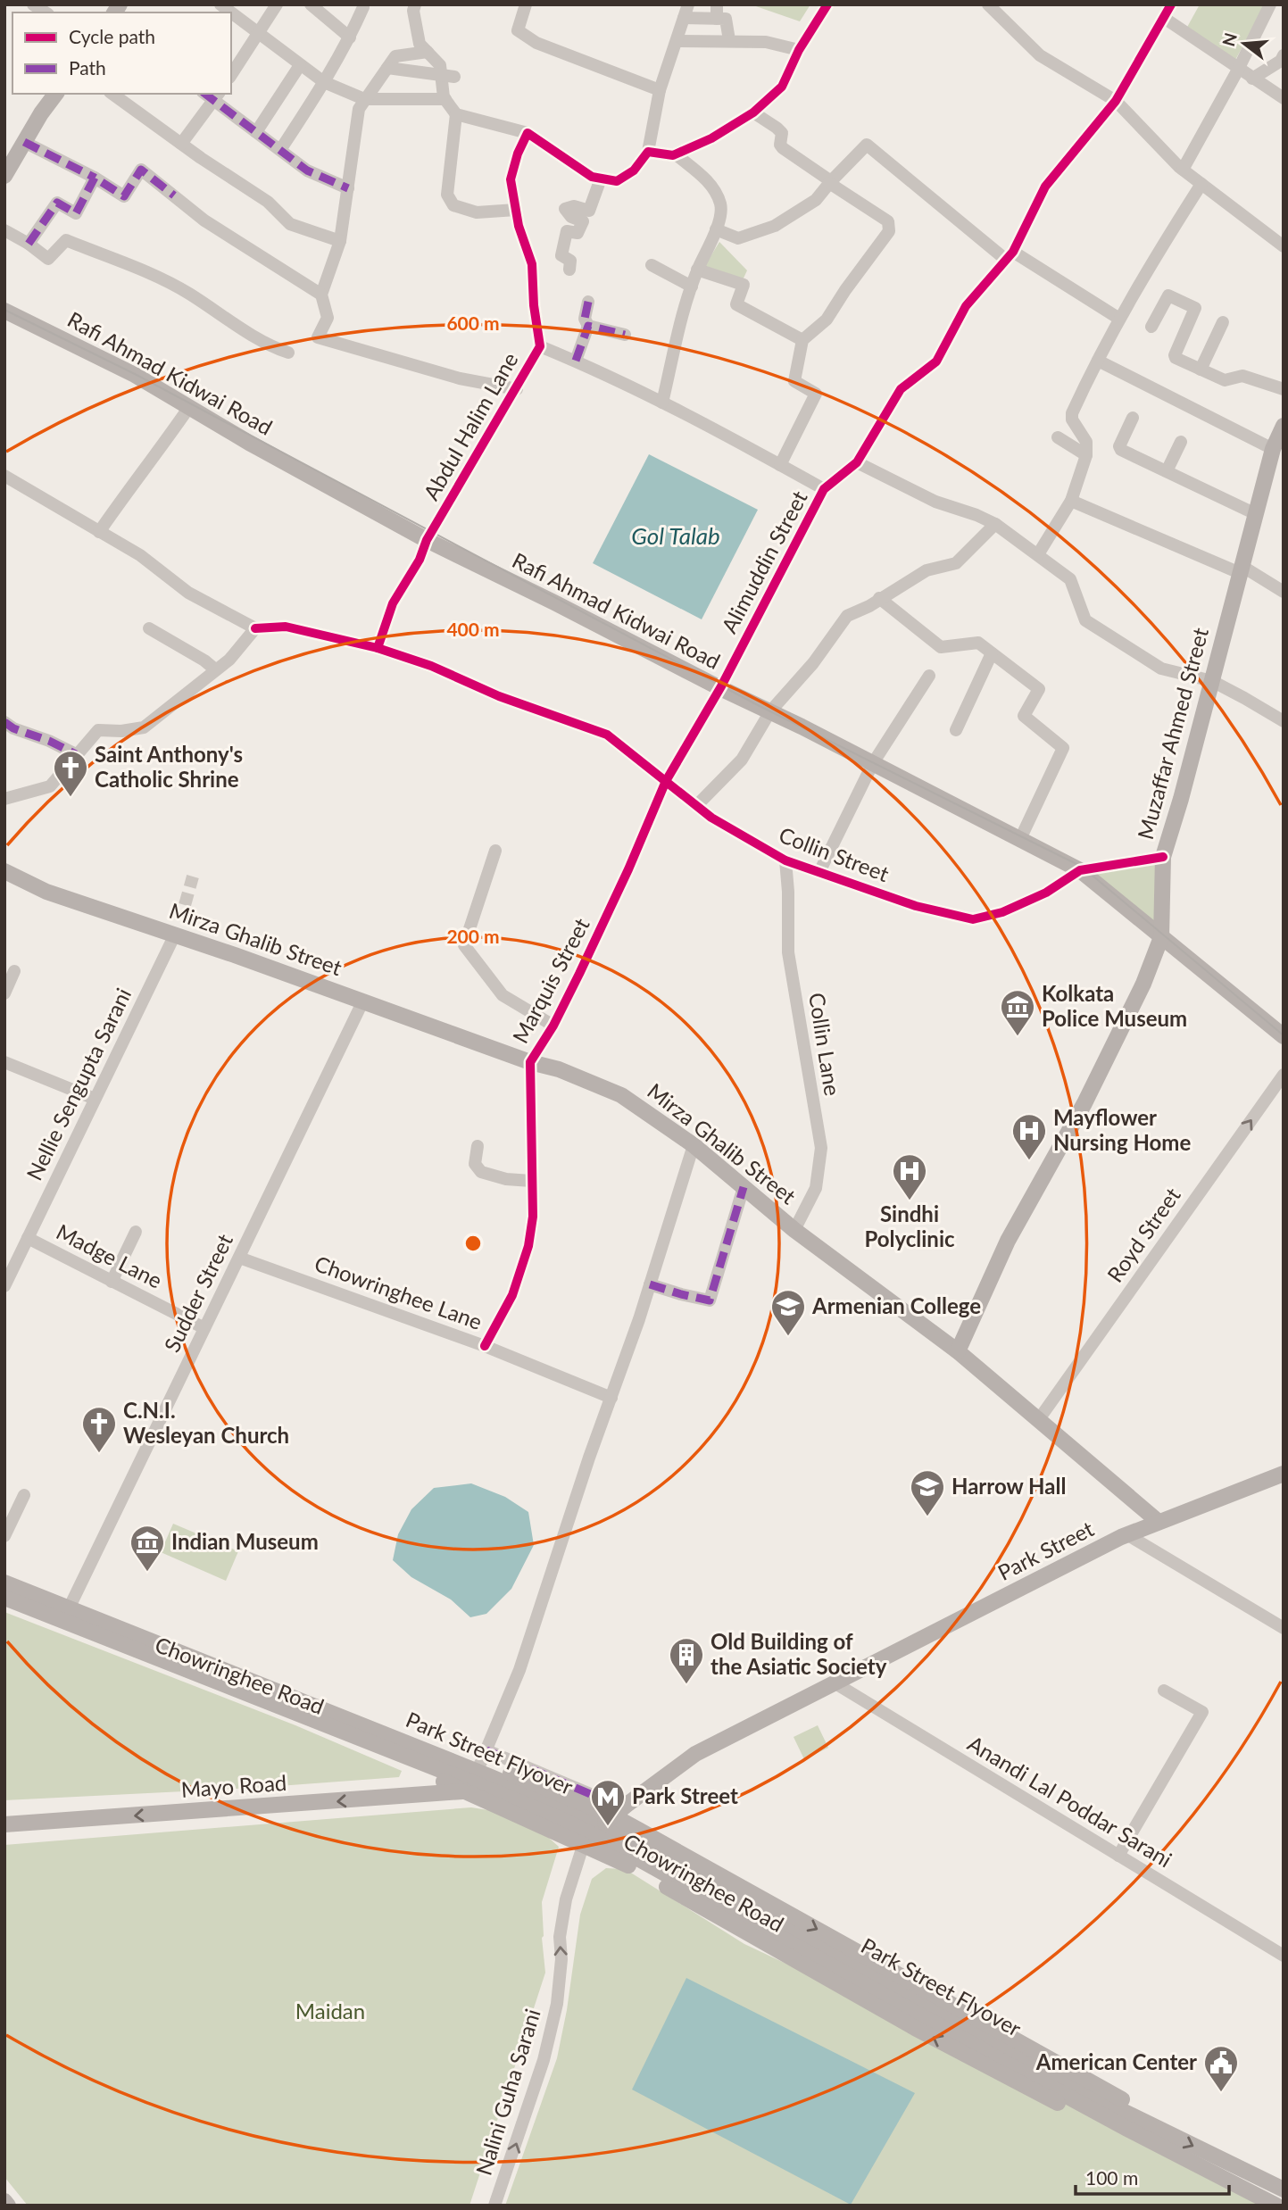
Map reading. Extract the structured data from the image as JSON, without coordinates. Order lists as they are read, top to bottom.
{
  "streets": {
    "main road": [
      "Rafi Ahmad Kidwai Road",
      "Muzaffar Ahmed Street",
      "Mirza Ghalib Street",
      "Park Street",
      "Chowringhee Road",
      "Park Street Flyover",
      "Mayo Road"
    ],
    "street": [
      "Abdul Halim Lane",
      "Alimuddin Street",
      "Collin Street",
      "Marquis Street",
      "Collin Lane",
      "Nellie Sengupta Sarani",
      "Royd Street",
      "Madge Lane",
      "Sudder Street",
      "Chowringhee Lane",
      "Anandi Lal Poddar Sarani",
      "Nalini Guha Sarani"
    ]
  },
  "crossings": [
    ["Rafi Ahmad Kidwai Road", "Abdul Halim Lane"],
    ["Rafi Ahmad Kidwai Road", "Alimuddin Street"],
    ["Rafi Ahmad Kidwai Road", "Muzaffar Ahmed Street"],
    ["Rafi Ahmad Kidwai Road", "Collin Street"],
    ["Rafi Ahmad Kidwai Road", "Marquis Street"],
    ["Alimuddin Street", "Marquis Street"],
    ["Muzaffar Ahmed Street", "Collin Street"],
    ["Muzaffar Ahmed Street", "Mirza Ghalib Street"],
    ["Collin Street", "Marquis Street"],
    ["Collin Street", "Collin Lane"],
    ["Mirza Ghalib Street", "Marquis Street"],
    ["Mirza Ghalib Street", "Collin Lane"],
    ["Mirza Ghalib Street", "Nellie Sengupta Sarani"],
    ["Mirza Ghalib Street", "Royd Street"],
    ["Mirza Ghalib Street", "Sudder Street"],
    ["Mirza Ghalib Street", "Park Street"],
    ["Marquis Street", "Chowringhee Lane"],
    ["Nellie Sengupta Sarani", "Madge Lane"],
    ["Madge Lane", "Sudder Street"],
    ["Sudder Street", "Chowringhee Lane"],
    ["Sudder Street", "Chowringhee Road"],
    ["Park Street", "Chowringhee Road"],
    ["Park Street", "Anandi Lal Poddar Sarani"],
    ["Park Street", "Nalini Guha Sarani"],
    ["Chowringhee Road", "Park Street Flyover"],
    ["Chowringhee Road", "Mayo Road"],
    ["Chowringhee Road", "Nalini Guha Sarani"]
  ],
  "one_way": ["Royd Street", "Mayo Road", "Nalini Guha Sarani"],
  "water": ["Gol Talab"],
  "parks": ["Maidan"],
  "places": {
    "church": ["Saint Anthony's Catholic Shrine", "C.N.I. Wesleyan Church"],
    "museum": ["Kolkata Police Museum", "Indian Museum"],
    "hospital": ["Mayflower Nursing Home", "Sindhi Polyclinic"],
    "school or university": ["Armenian College", "Harrow Hall"],
    "building": ["Old Building of the Asiatic Society"],
    "metro station": ["Park Street"],
    "public building": ["American Center"]
  },
  "legend": ["Cycle path", "Path"],
  "scale_bar": "100 m",
  "north": "left",
  "rings": ["600 m", "400 m", "200 m"]
}
